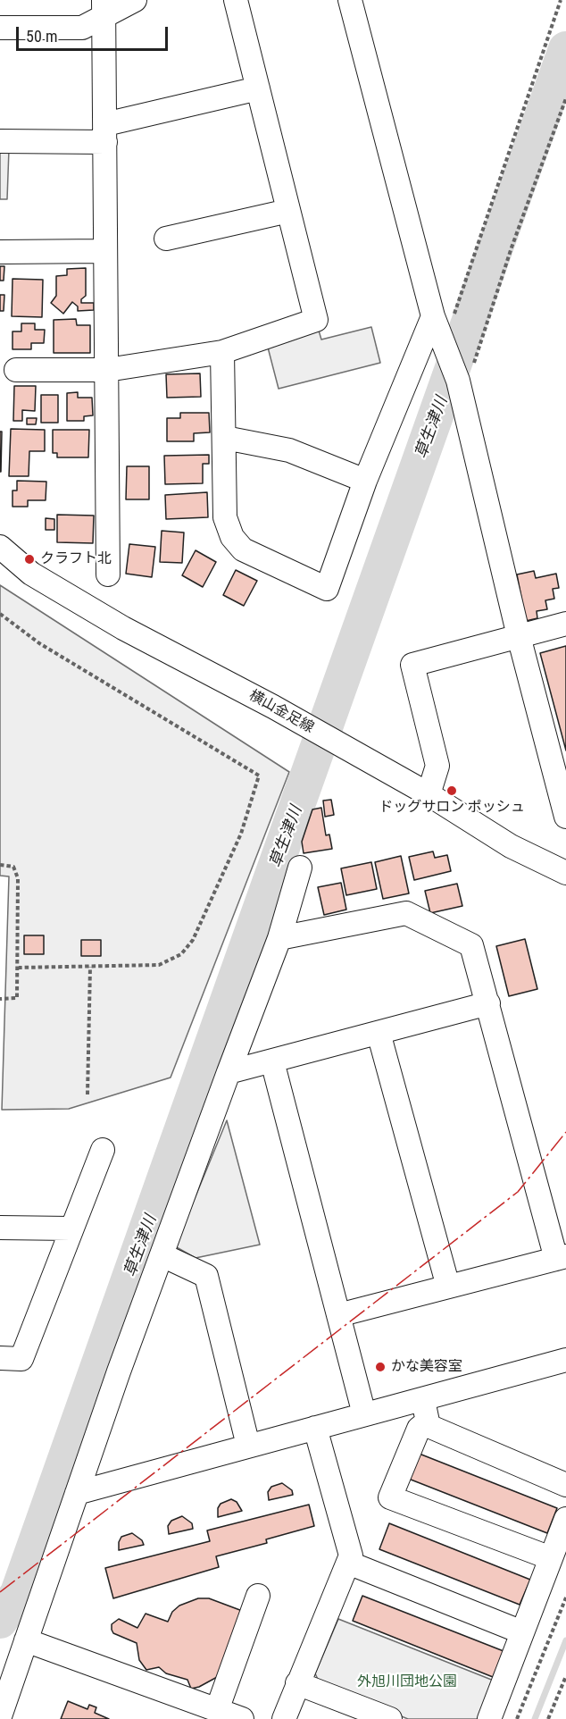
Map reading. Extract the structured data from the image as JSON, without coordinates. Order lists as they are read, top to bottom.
{
  "streets": {
    "street": ["横山金足線"]
  },
  "water": ["草生津川"],
  "parks": ["外旭川団地公園"],
  "places": ["クラフト北", "ドッグサロン ポッシュ", "かな美容室"],
  "scale_bar": "50 m"
}
